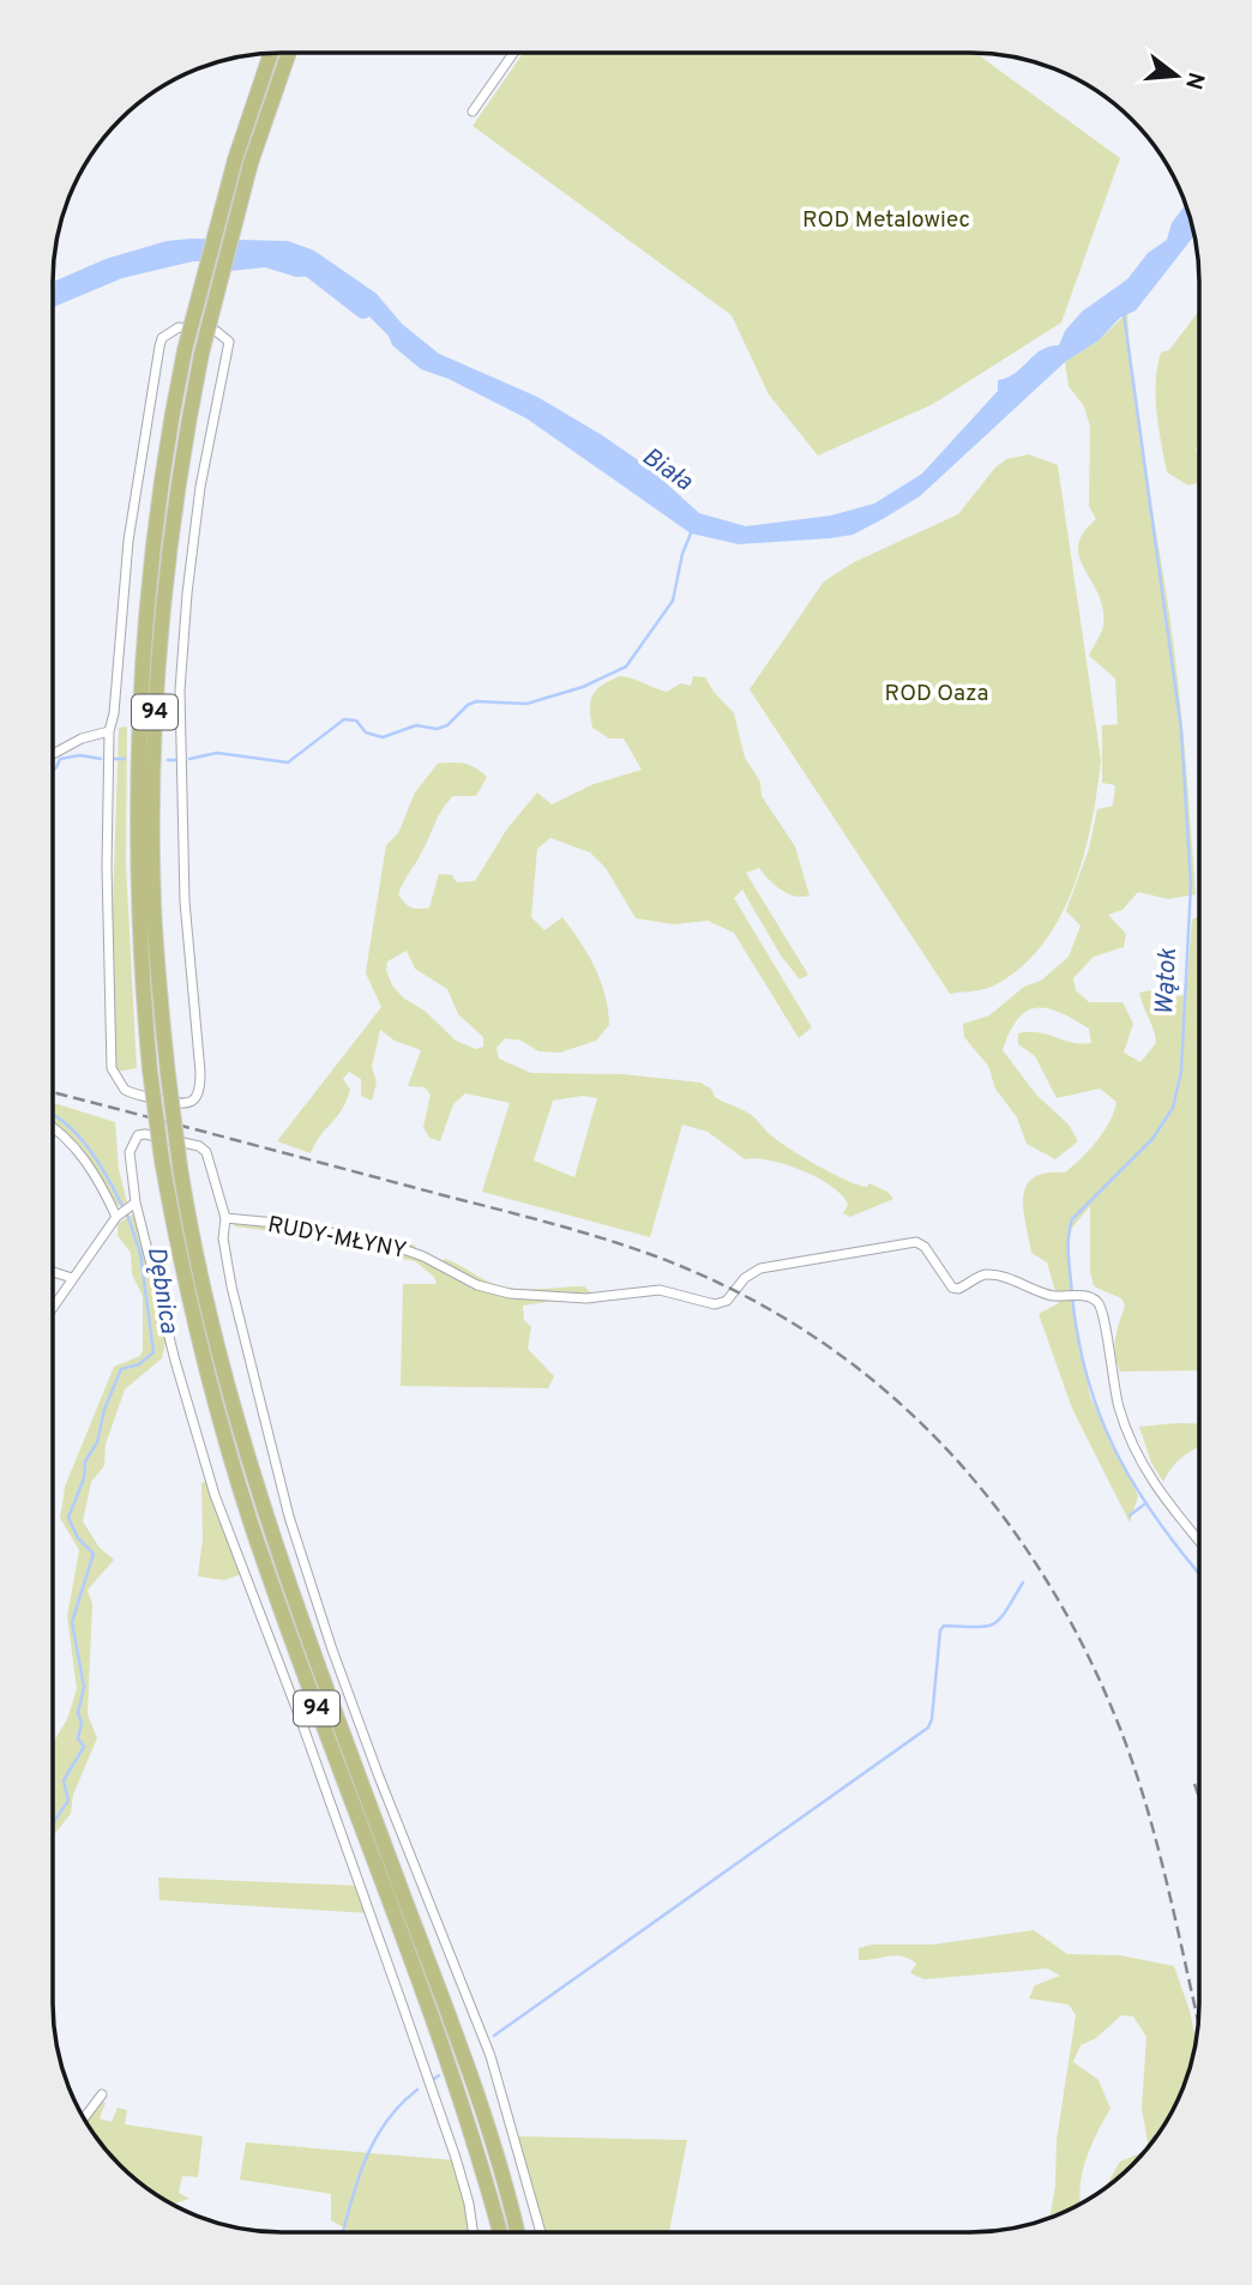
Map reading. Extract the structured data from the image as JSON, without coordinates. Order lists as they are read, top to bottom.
{
  "streets": {
    "main road": ["94"],
    "street": ["RUDY-MŁYNY"]
  },
  "water": ["Biała", "Wątok", "Dębnica"],
  "parks": ["ROD Metalowiec", "ROD Oaza"],
  "north": "right"
}
